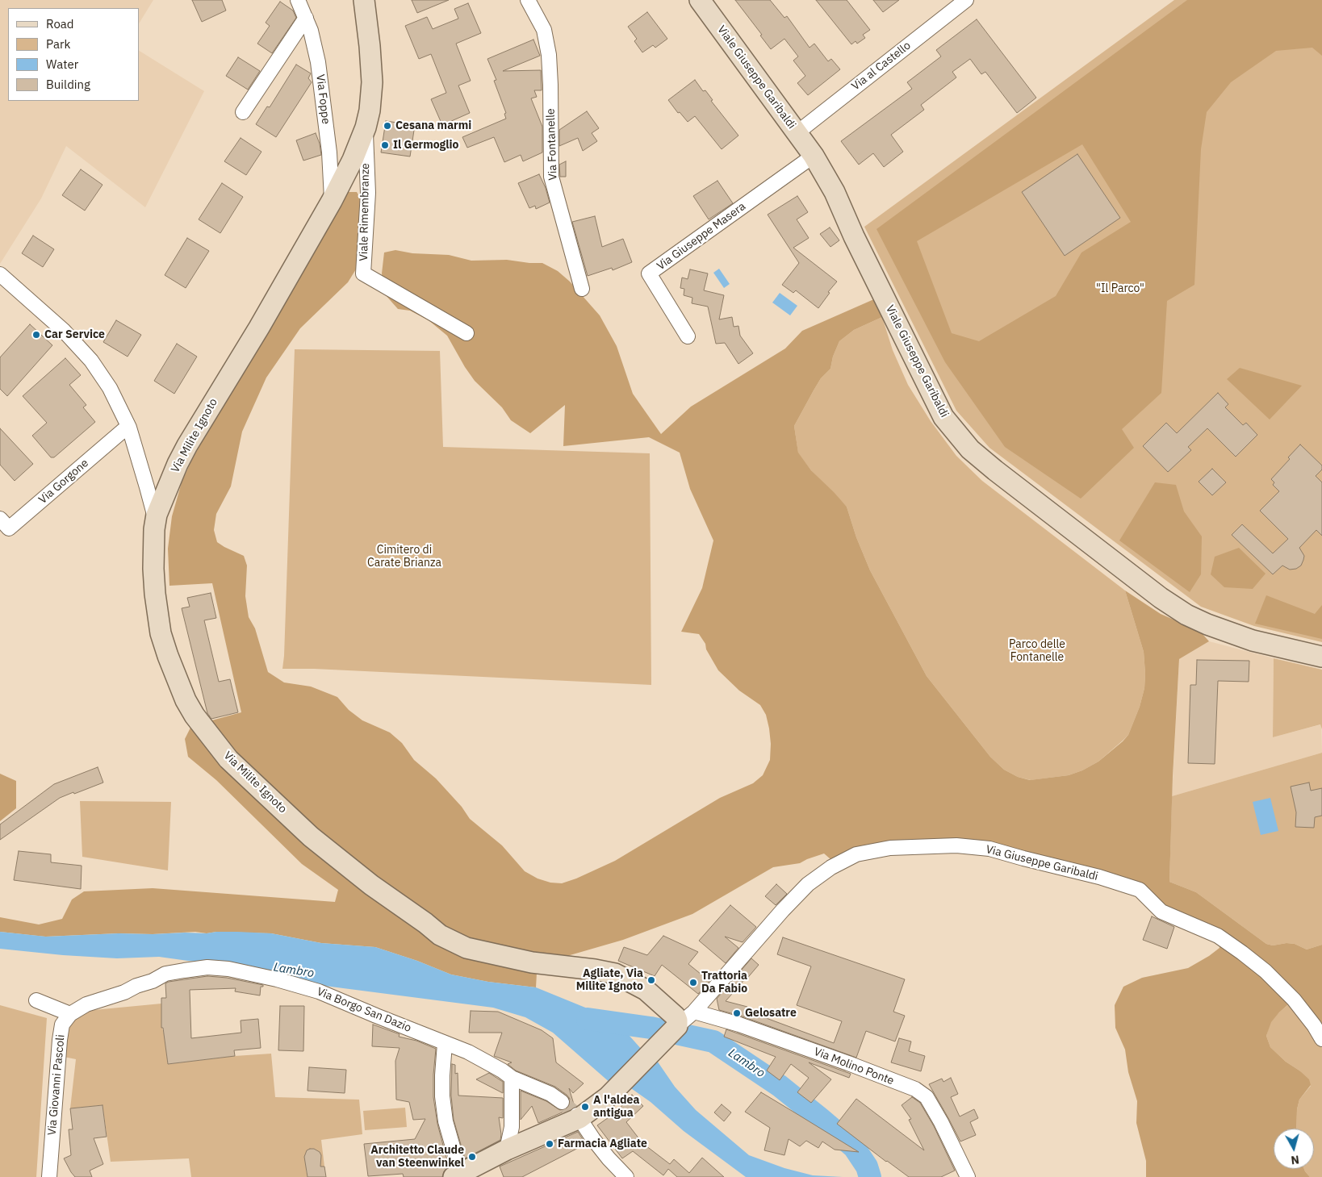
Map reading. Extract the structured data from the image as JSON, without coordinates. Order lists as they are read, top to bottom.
{
  "streets": {
    "street": [
      "Via al Castello",
      "Viale Giuseppe Garibaldi",
      "Via Foppe",
      "Via Fontanelle",
      "Viale Rimembranze",
      "Via Giuseppe Masera",
      "Via Milite Ignoto",
      "Via Gorgone",
      "Via Giuseppe Garibaldi",
      "Via Borgo San Dazio",
      "Via Molino Ponte",
      "Via Giovanni Pascoli"
    ]
  },
  "crossings": [
    ["Via al Castello", "Viale Giuseppe Garibaldi"],
    ["Viale Giuseppe Garibaldi", "Via Giuseppe Masera"],
    ["Via Foppe", "Via Milite Ignoto"],
    ["Viale Rimembranze", "Via Milite Ignoto"],
    ["Via Milite Ignoto", "Via Giuseppe Garibaldi"],
    ["Via Giuseppe Garibaldi", "Via Molino Ponte"],
    ["Via Borgo San Dazio", "Via Giovanni Pascoli"]
  ],
  "water": ["Lambro"],
  "parks": ["\"Il Parco\"", "Cimitero di Carate Brianza", "Parco delle Fontanelle"],
  "places": [
    "Cesana marmi",
    "Il Germoglio",
    "Car Service",
    "Agliate, Via Milite Ignoto",
    "Trattoria Da Fabio",
    "Gelosatre",
    "A l'aldea antigua",
    "Farmacia Agliate",
    "Architetto Claude van Steenwinkel"
  ],
  "legend": [
    "Road",
    "Park",
    "Water",
    "Building"
  ],
  "north": "bottom"
}
